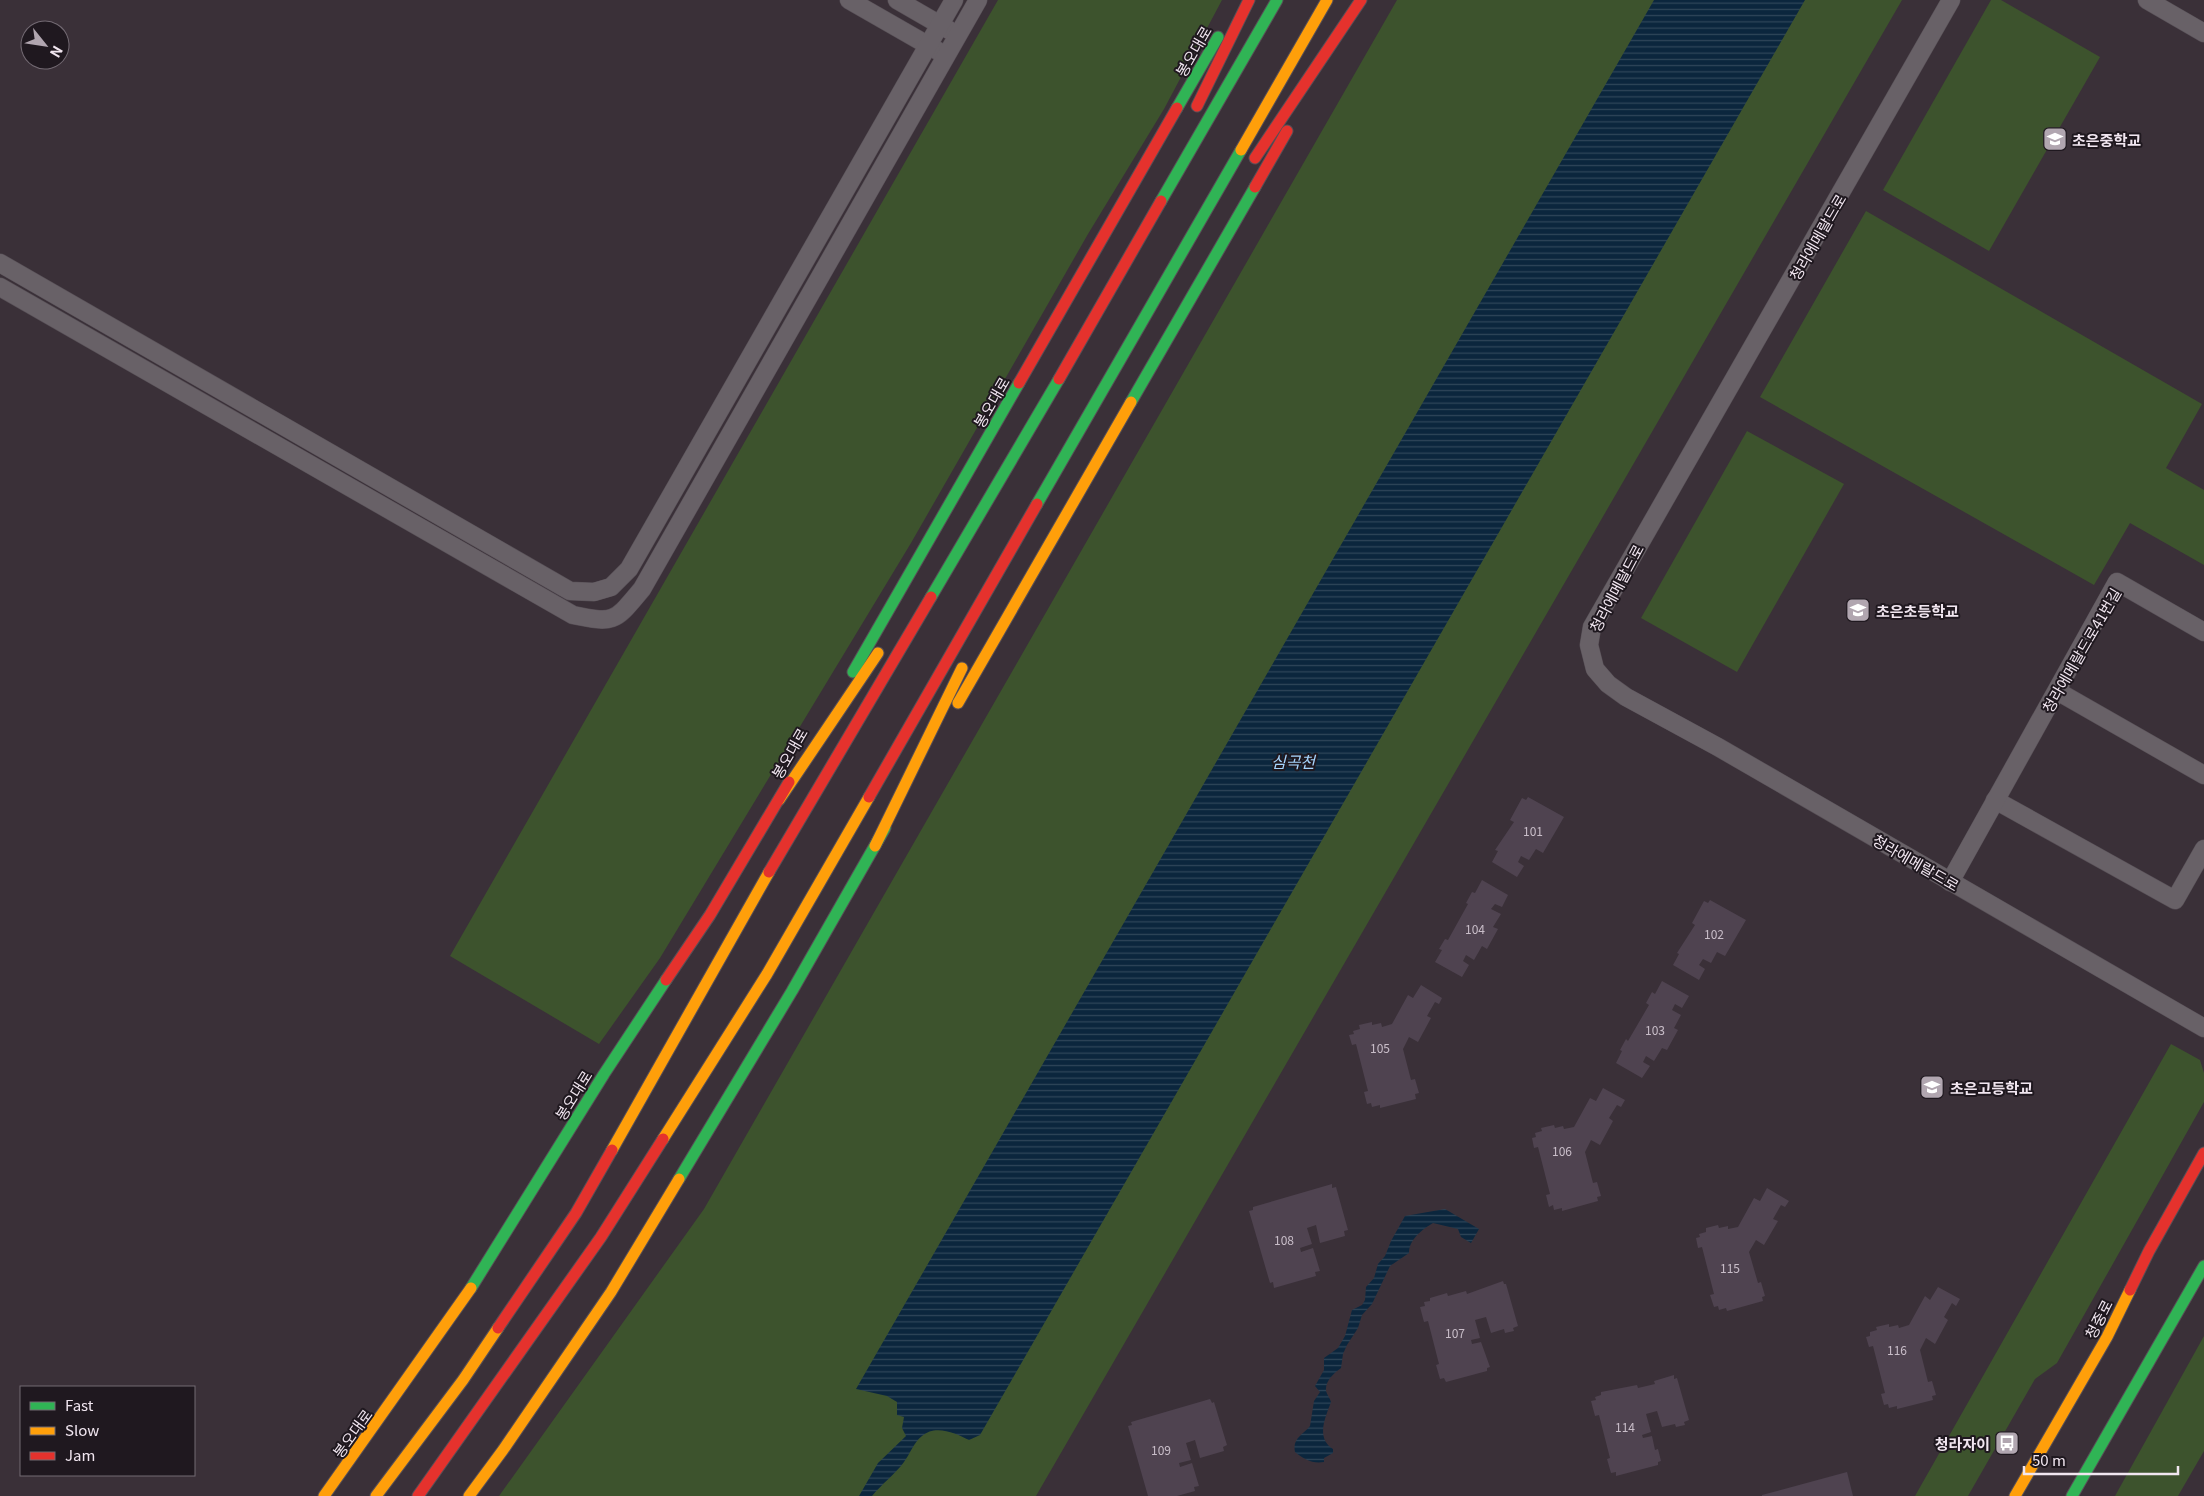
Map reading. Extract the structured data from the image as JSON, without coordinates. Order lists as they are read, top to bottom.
{
  "streets": {
    "main road": ["봉오대로", "청중로"],
    "street": ["청라에메랄드로", "청라에메랄드로41번길"]
  },
  "crossings": [
    ["청라에메랄드로", "청라에메랄드로41번길"]
  ],
  "water": ["심곡천"],
  "places": {
    "school or university": ["초은중학교", "초은초등학교", "초은고등학교"],
    "bus stop": ["청라자이"]
  },
  "house_numbers": [
    "101",
    "104",
    "102",
    "103",
    "105",
    "106",
    "108",
    "115",
    "107",
    "116",
    "114",
    "109"
  ],
  "legend": ["Fast", "Slow", "Jam"],
  "scale_bar": "50 m",
  "north": "bottom right"
}
